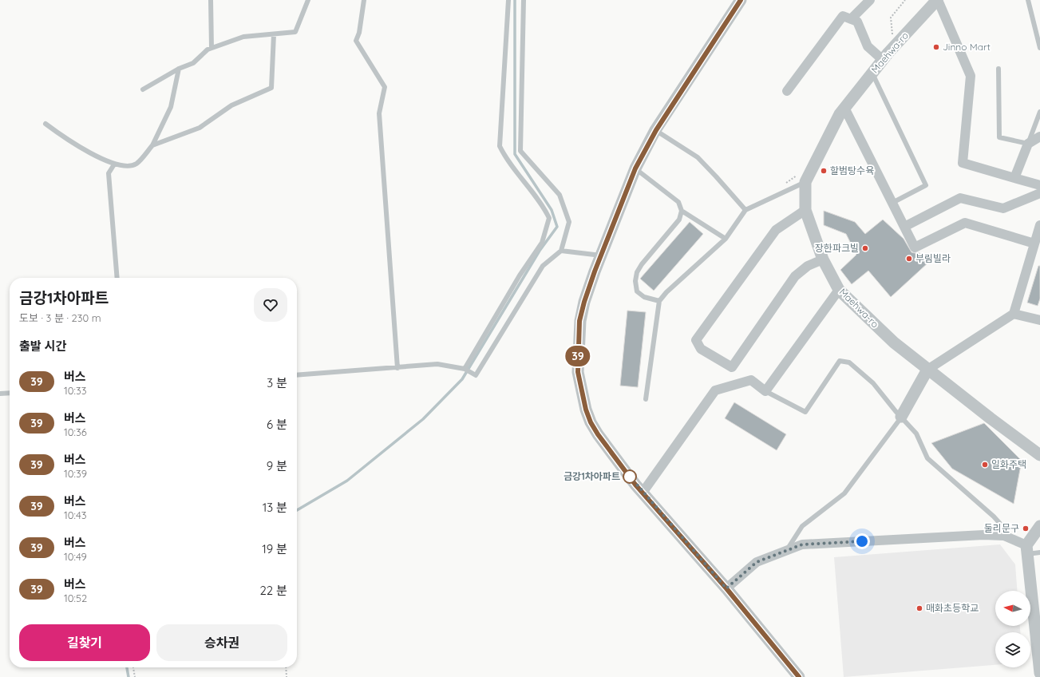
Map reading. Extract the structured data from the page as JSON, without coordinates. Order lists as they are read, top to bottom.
{
  "streets": {
    "street": ["Maehwa-ro"]
  },
  "places": [
    "Jinno Mart",
    "할범탕수육",
    "장한파크빌",
    "부림빌라",
    "일화주택",
    "금강1차아파트",
    "둘리문구",
    "매화초등학교"
  ],
  "lines": ["bus line 39"],
  "north": "left",
  "page": {
    "on_map": "39",
    "heading": [
      ["금강1차아파트", "도보 · 3 분 · 230 m"],
      "출발 시간"
    ],
    "list": [
      {
        "mark": "39",
        "name": "버스",
        "note": "10:33",
        "value": "3 분"
      },
      {
        "mark": "39",
        "name": "버스",
        "note": "10:36",
        "value": "6 분"
      },
      {
        "mark": "39",
        "name": "버스",
        "note": "10:39",
        "value": "9 분"
      },
      {
        "mark": "39",
        "name": "버스",
        "note": "10:43",
        "value": "13 분"
      },
      {
        "mark": "39",
        "name": "버스",
        "note": "10:49",
        "value": "19 분"
      },
      {
        "mark": "39",
        "name": "버스",
        "note": "10:52",
        "value": "22 분"
      }
    ],
    "buttons": ["길찾기", "승차권"]
  }
}
